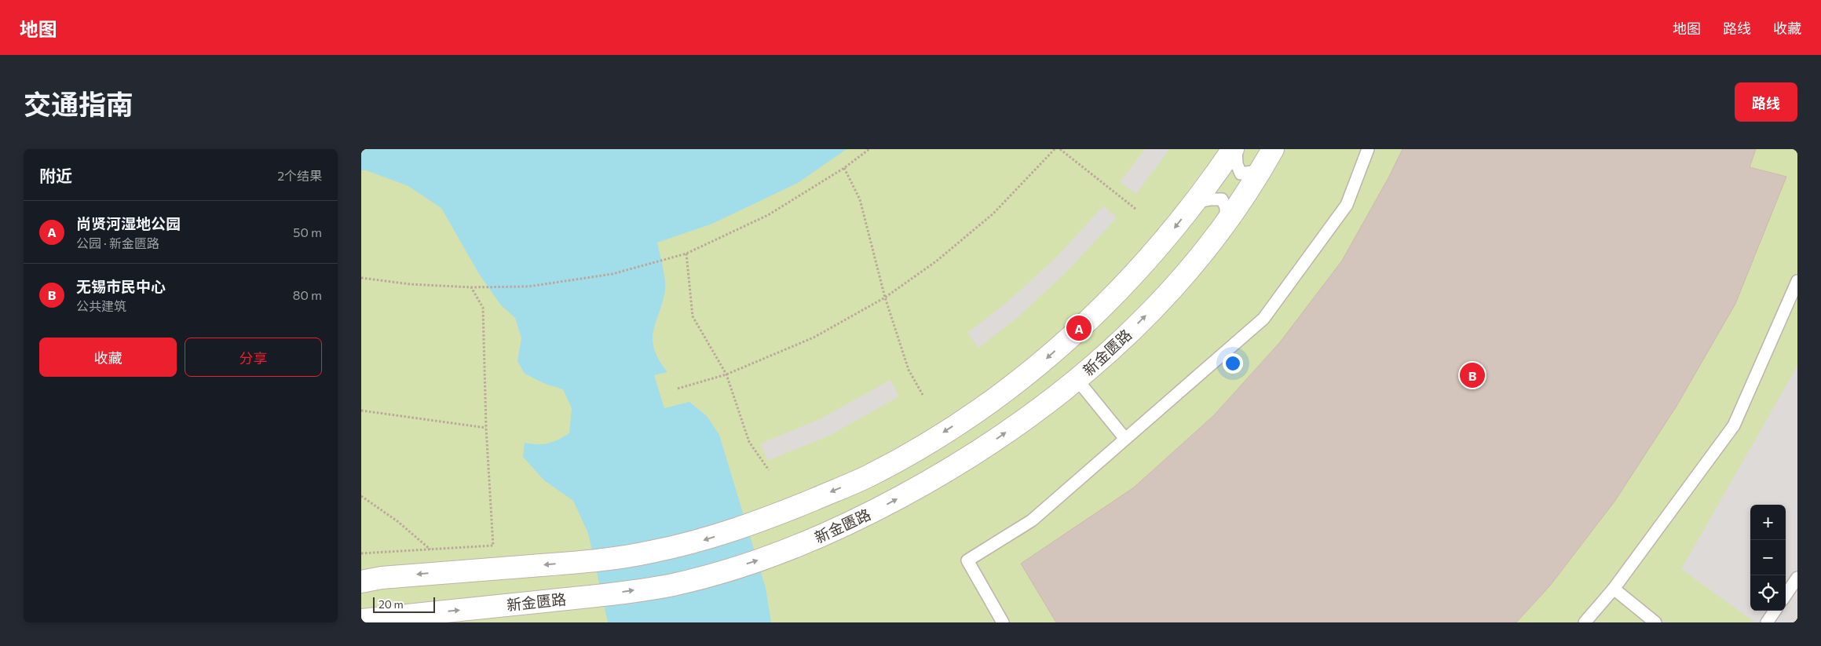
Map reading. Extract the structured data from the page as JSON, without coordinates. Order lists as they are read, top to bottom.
{
  "streets": {
    "street": ["新金匮路"]
  },
  "scale_bar": "20 m",
  "page": {
    "header": "地图",
    "nav": ["地图", "路线", "收藏"],
    "title": "交通指南",
    "buttons": [
      "路线",
      ["收藏", "分享"]
    ],
    "heading": ["附近", "2个结果"],
    "list": [
      {
        "mark": "A",
        "name": "尚贤河湿地公园",
        "note": "公园 · 新金匮路",
        "value": "50 m"
      },
      {
        "mark": "B",
        "name": "无锡市民中心",
        "note": "公共建筑",
        "value": "80 m"
      }
    ],
    "pins": ["A", "B"],
    "map_buttons": ["+", "−"],
    "scale": "20 m"
  }
}
